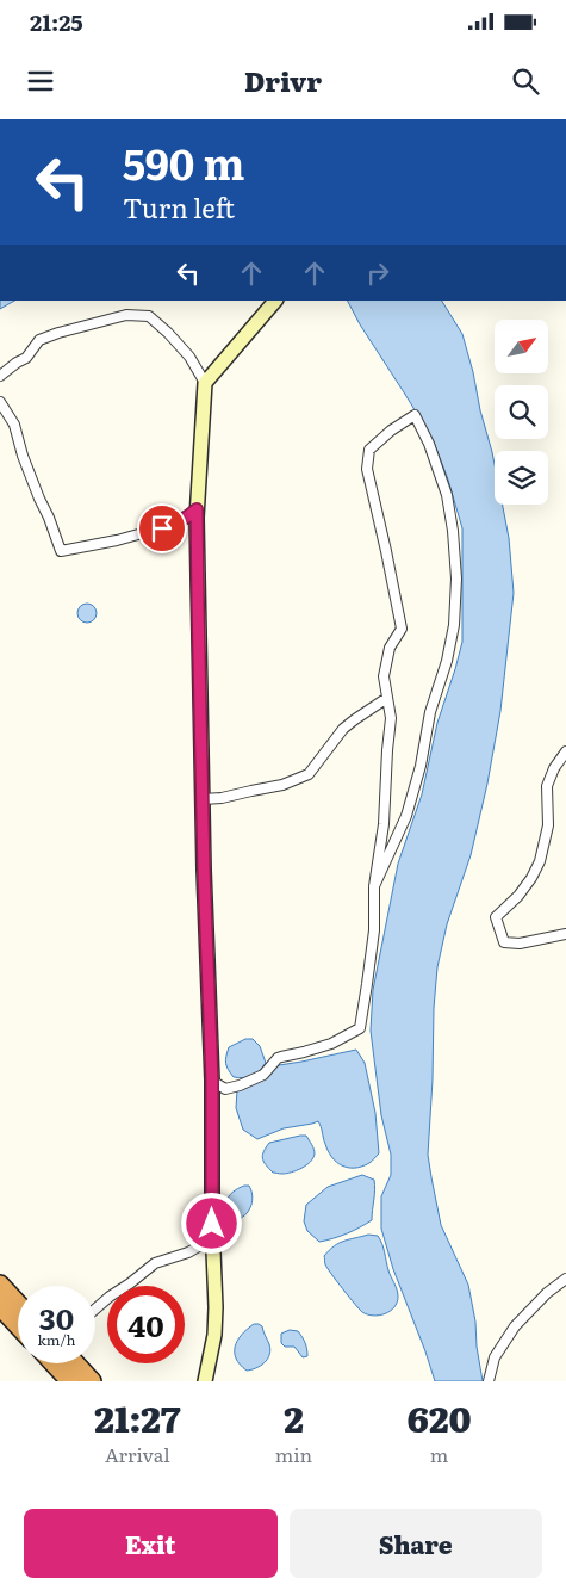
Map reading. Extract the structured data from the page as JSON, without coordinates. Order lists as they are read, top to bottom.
{
  "north": "top right",
  "page": {
    "status": "21:25",
    "header": "Drivr",
    "turn": ["590 m", "Turn left"],
    "speed": "30 km/h",
    "limit": "40",
    "eta": [
      "21:27",
      "Arrival",
      "2",
      "min",
      "620",
      "m"
    ],
    "buttons": ["Exit", "Share"]
  }
}
